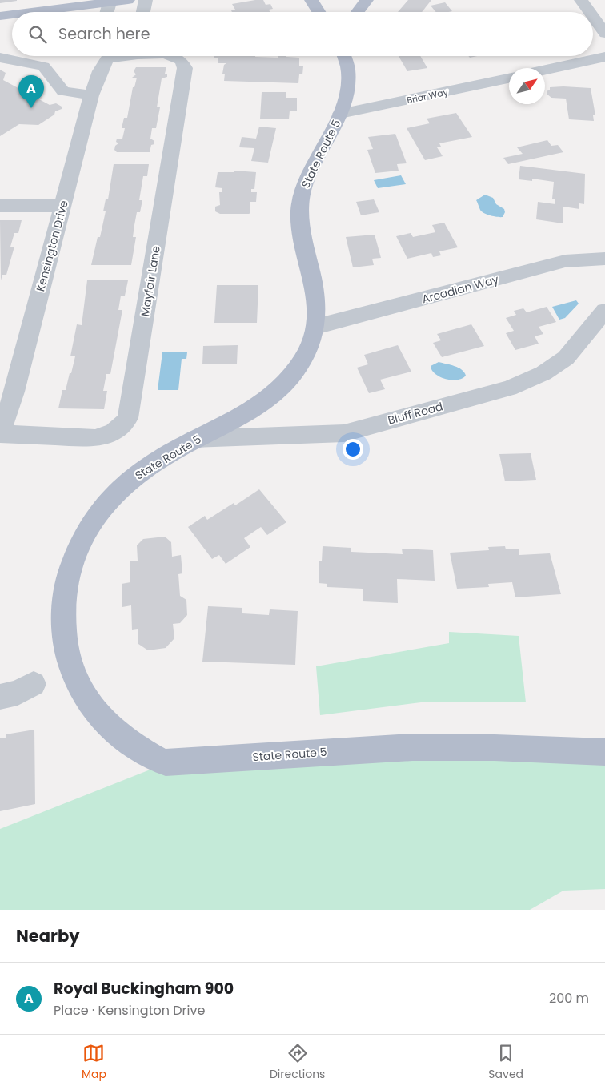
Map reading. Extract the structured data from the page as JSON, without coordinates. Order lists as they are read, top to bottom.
{
  "streets": {
    "main road": ["State Route 5"],
    "street": [
      "Briar Way",
      "Kensington Drive",
      "Mayfair Lane",
      "Arcadian Way",
      "Bluff Road"
    ]
  },
  "crossings": [
    ["Briar Way", "State Route 5"],
    ["State Route 5", "Arcadian Way"],
    ["State Route 5", "Bluff Road"],
    ["Kensington Drive", "Mayfair Lane"]
  ],
  "north": "top right",
  "page": {
    "search": "Search here",
    "pins": "A",
    "heading": "Nearby",
    "list": [
      {
        "mark": "A",
        "name": "Royal Buckingham 900",
        "note": "Place · Kensington Drive",
        "value": "200 m"
      }
    ],
    "nav": ["Map", "Directions", "Saved"]
  }
}
